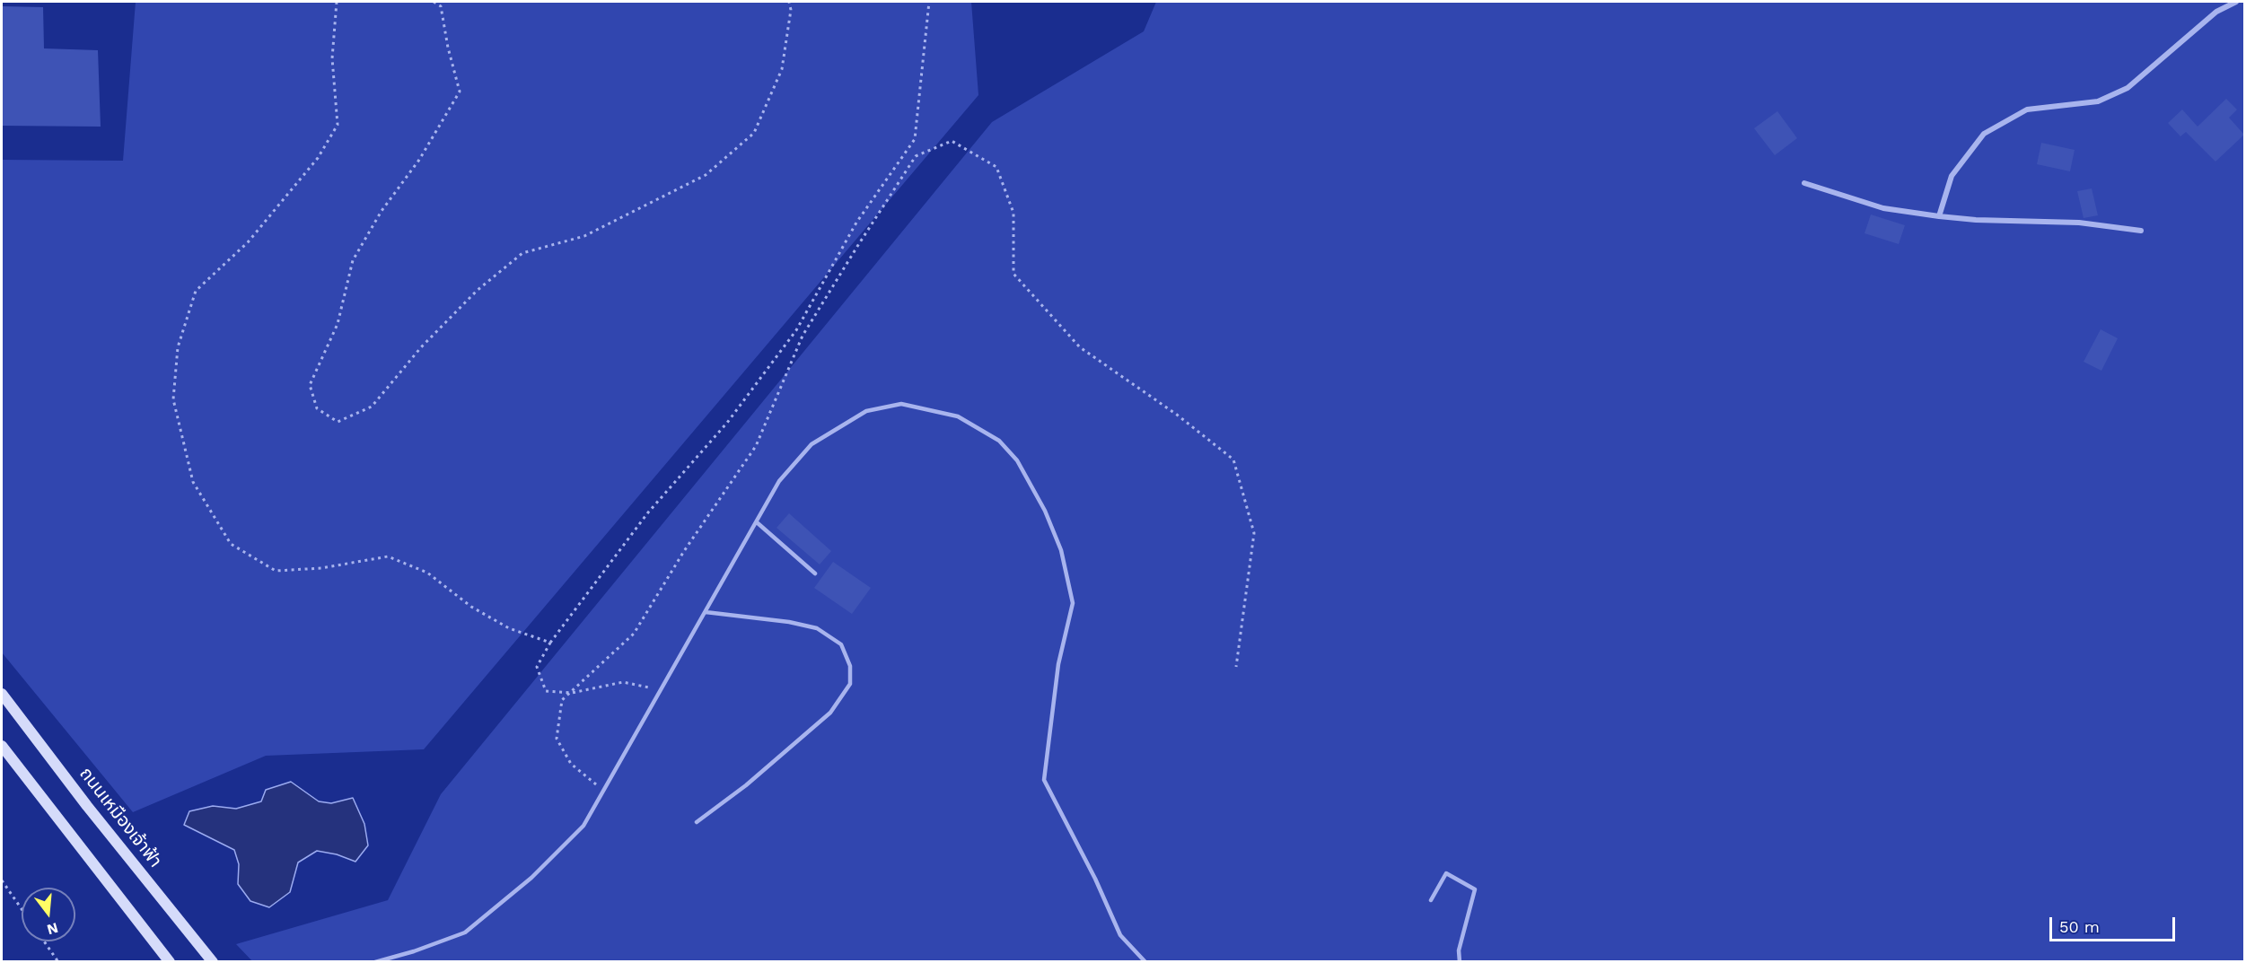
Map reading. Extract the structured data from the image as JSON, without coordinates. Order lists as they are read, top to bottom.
{
  "streets": {
    "street": ["ถนนเหมืองเจ้าฟ้า"]
  },
  "scale_bar": "50 m",
  "north": "bottom"
}
